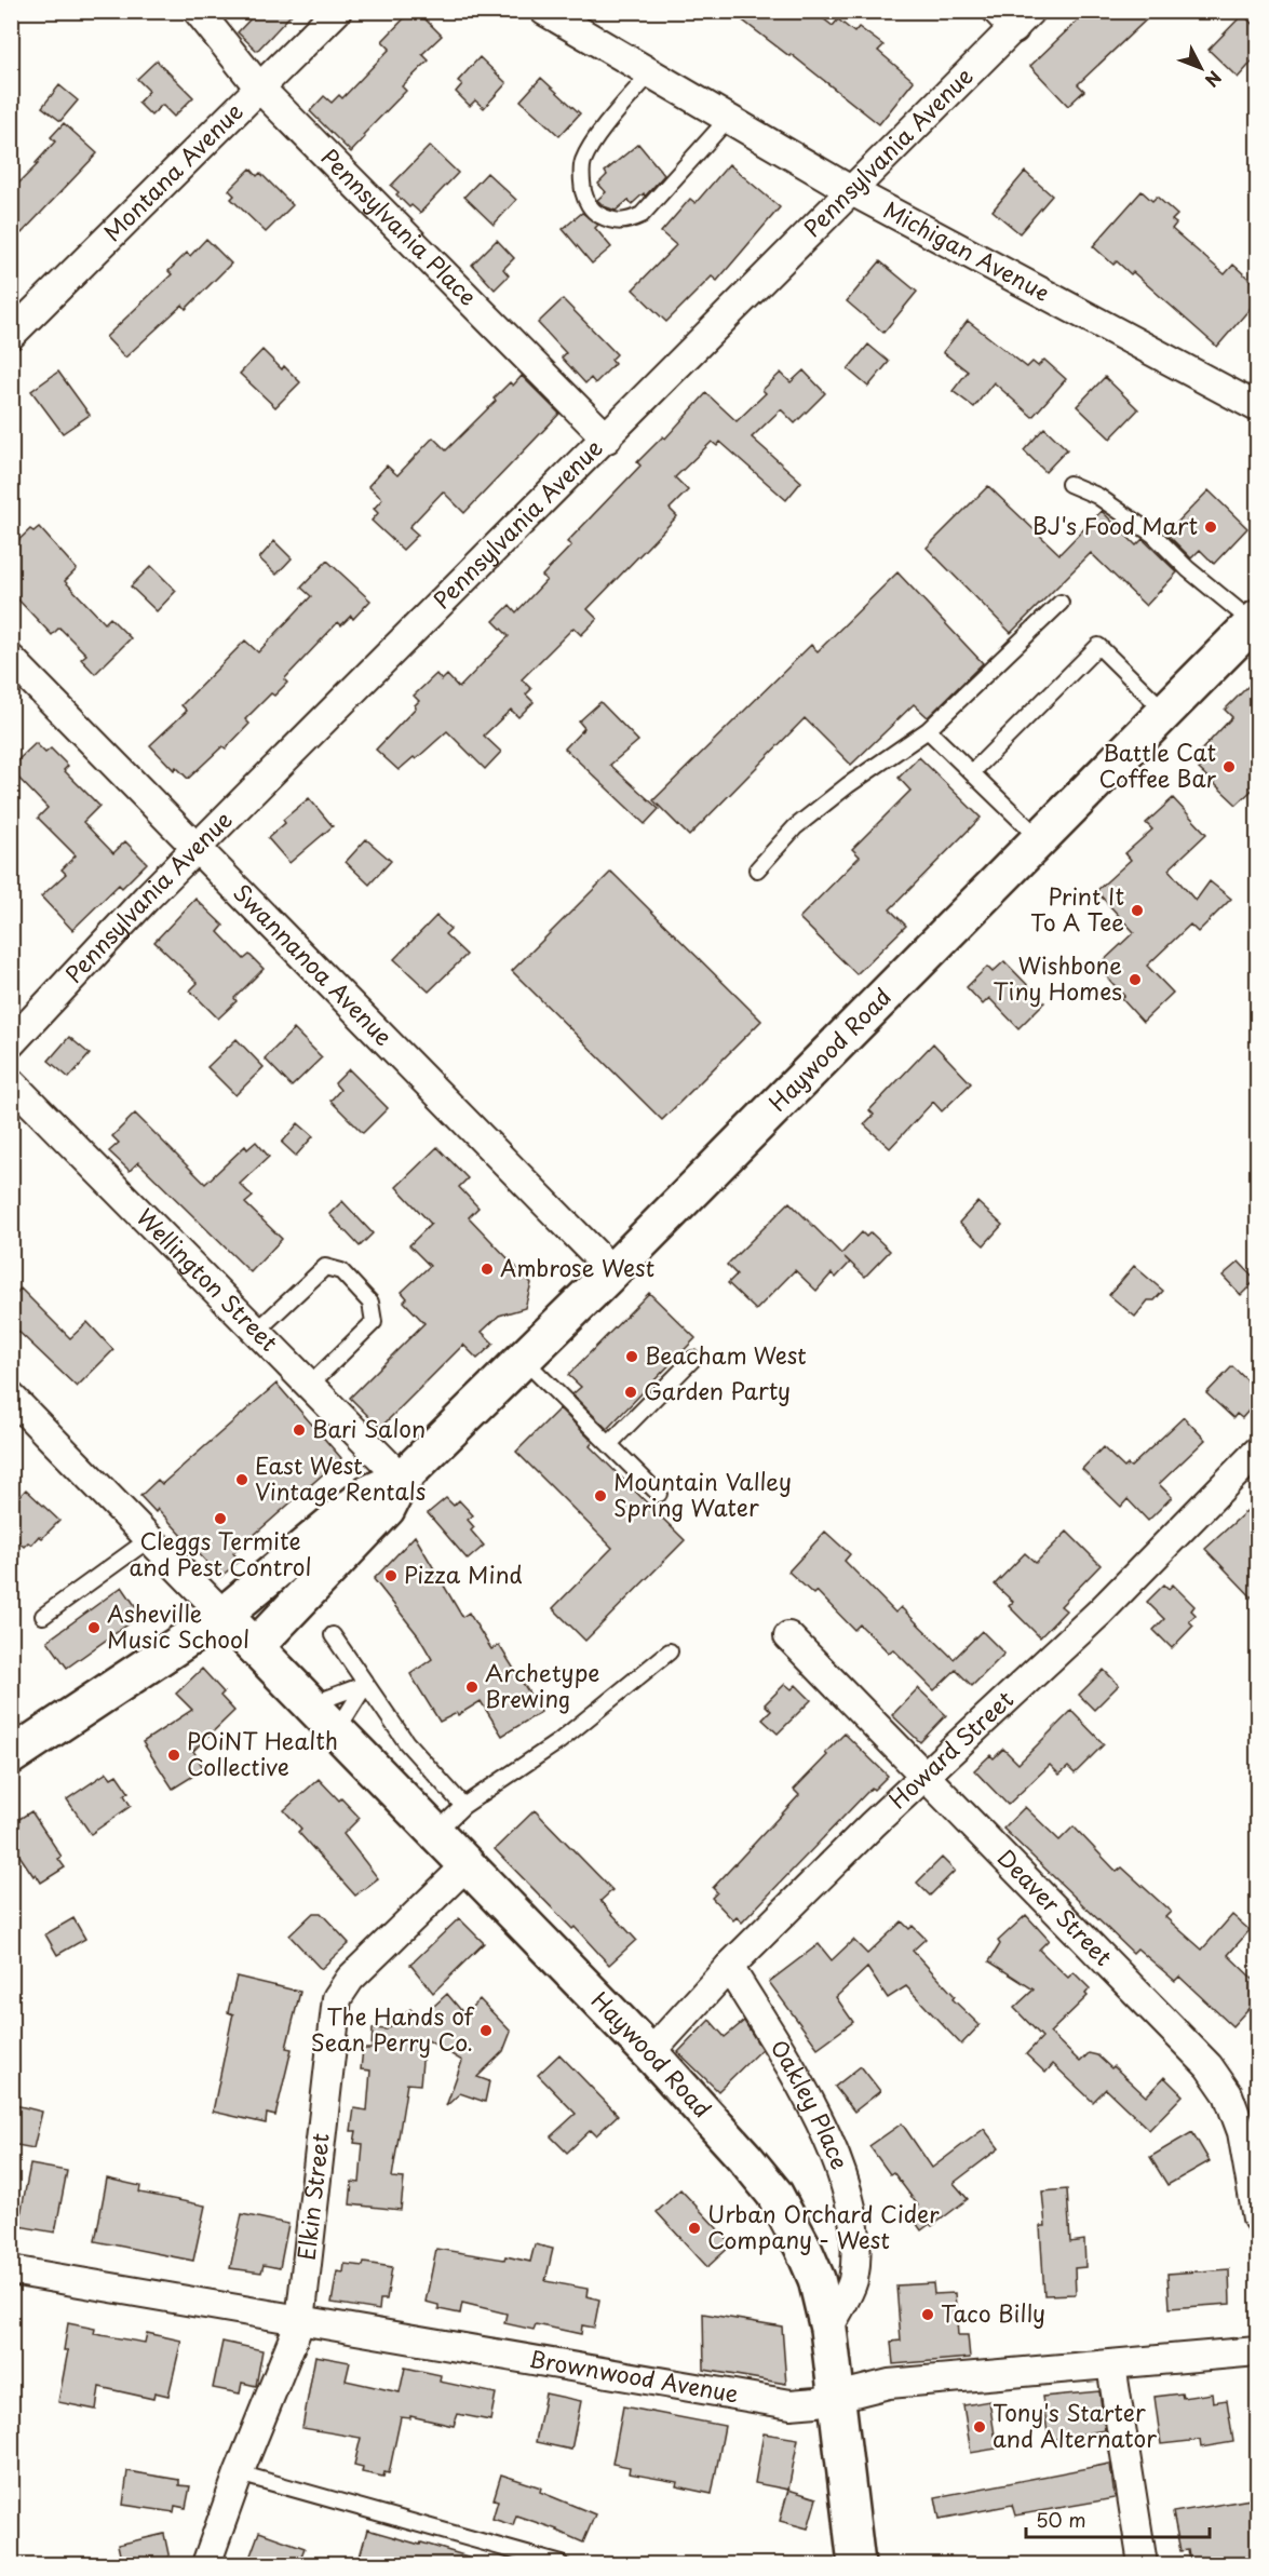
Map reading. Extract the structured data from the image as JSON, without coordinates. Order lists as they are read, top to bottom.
{
  "streets": {
    "main road": ["Haywood Road"],
    "street": [
      "Pennsylvania Avenue",
      "Montana Avenue",
      "Pennsylvania Place",
      "Michigan Avenue",
      "Swannanoa Avenue",
      "Wellington Street",
      "Howard Street",
      "Deaver Street",
      "Oakley Place",
      "Elkin Street",
      "Brownwood Avenue"
    ]
  },
  "crossings": [
    ["Pennsylvania Avenue", "Pennsylvania Place"],
    ["Pennsylvania Avenue", "Michigan Avenue"],
    ["Pennsylvania Avenue", "Swannanoa Avenue"],
    ["Montana Avenue", "Pennsylvania Place"],
    ["Swannanoa Avenue", "Haywood Road"],
    ["Haywood Road", "Wellington Street"],
    ["Haywood Road", "Howard Street"],
    ["Haywood Road", "Oakley Place"],
    ["Haywood Road", "Elkin Street"],
    ["Haywood Road", "Brownwood Avenue"],
    ["Howard Street", "Deaver Street"],
    ["Howard Street", "Oakley Place"],
    ["Elkin Street", "Brownwood Avenue"]
  ],
  "places": [
    "BJ's Food Mart",
    "Battle Cat Coffee Bar",
    "Print It To A Tee",
    "Wishbone Tiny Homes",
    "Ambrose West",
    "Beacham West",
    "Garden Party",
    "Bari Salon",
    "East West Vintage Rentals",
    "Mountain Valley Spring Water",
    "Cleggs Termite and Pest Control",
    "Pizza Mind",
    "Asheville Music School",
    "Archetype Brewing",
    "POiNT Health Collective",
    "The Hands of Sean Perry Co.",
    "Urban Orchard Cider Company - West",
    "Taco Billy",
    "Tony's Starter and Alternator"
  ],
  "scale_bar": "50 m",
  "north": "bottom right"
}
